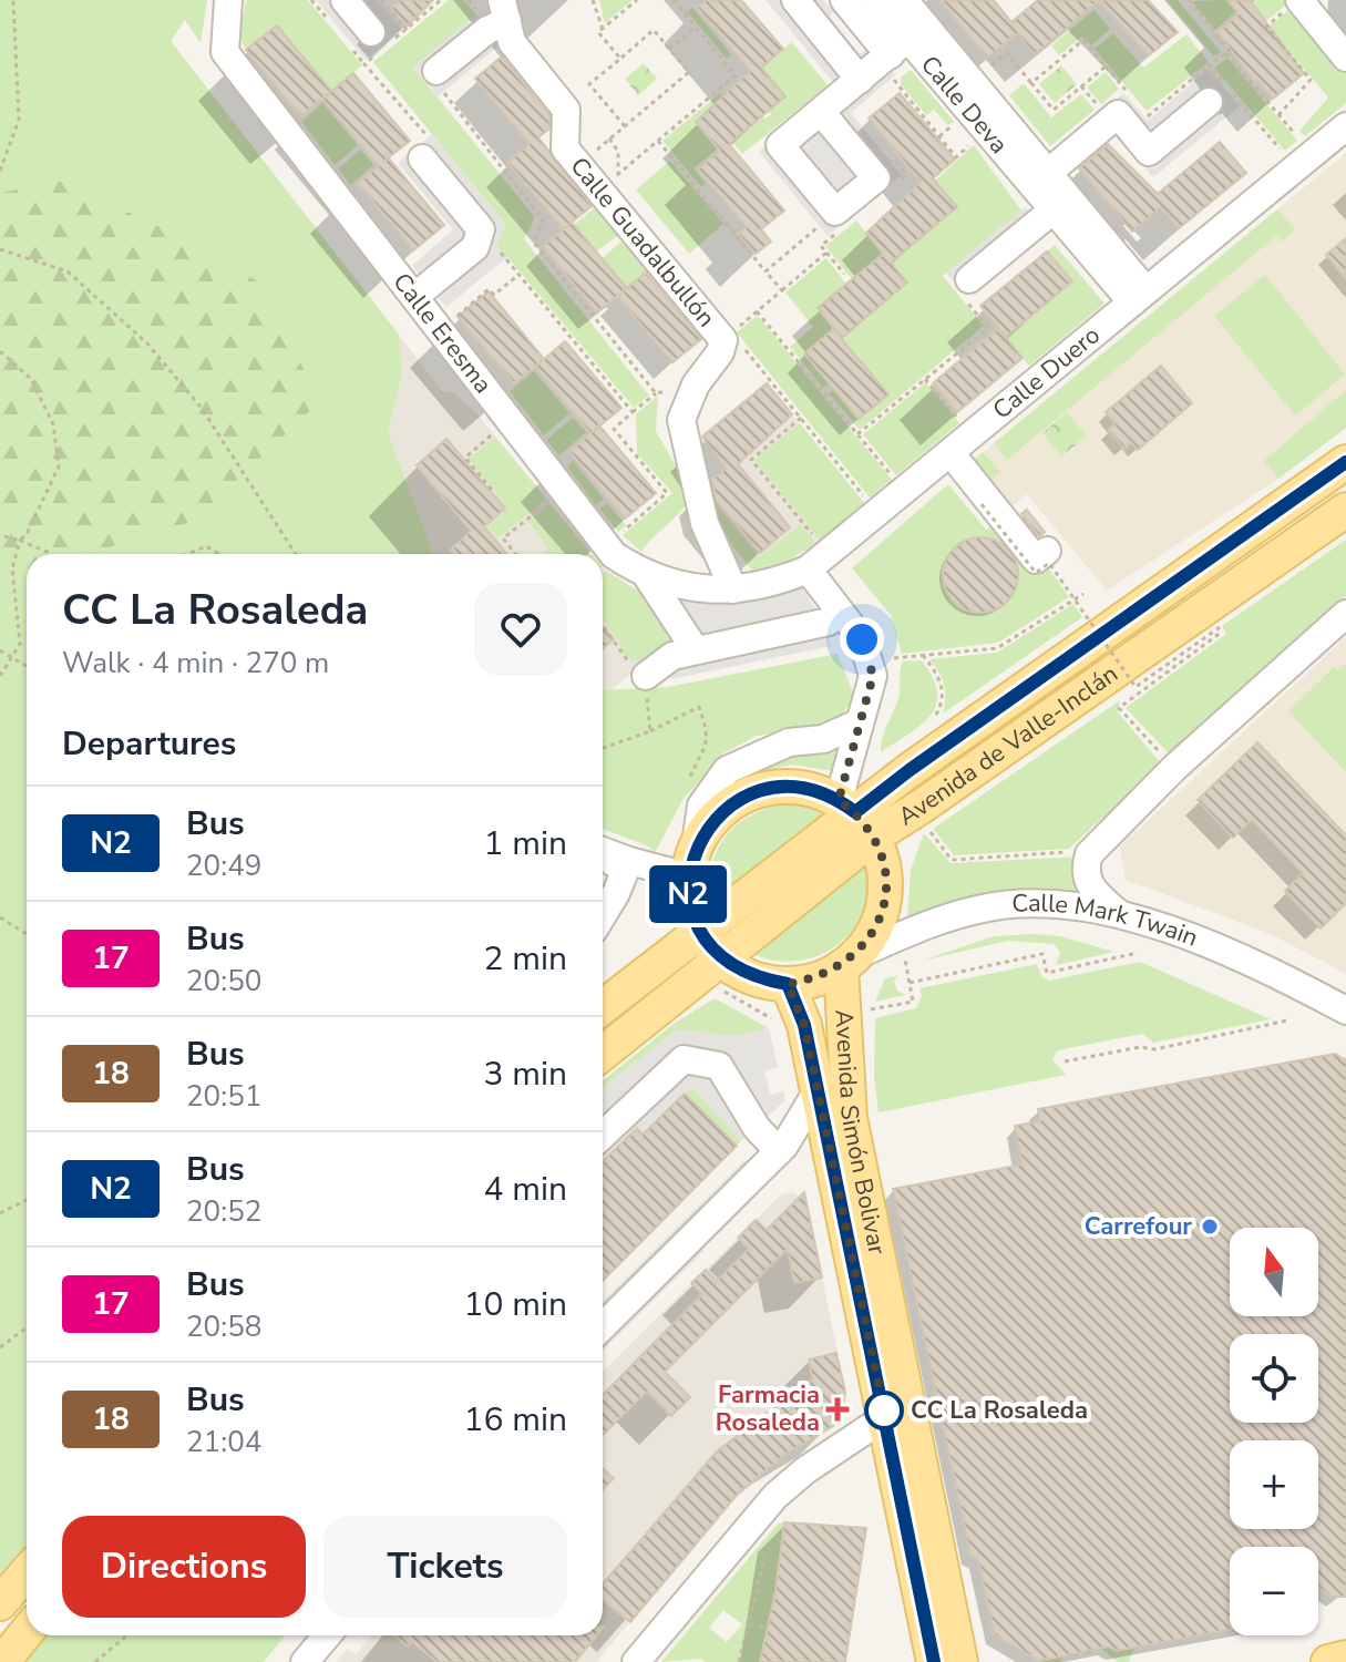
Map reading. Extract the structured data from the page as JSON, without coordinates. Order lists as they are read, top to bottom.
{
  "streets": {
    "main road": ["Avenida de Valle-Inclán", "Avenida Simón Bolivar"],
    "street": [
      "Calle Deva",
      "Calle Guadalbullón",
      "Calle Eresma",
      "Calle Duero",
      "Calle Mark Twain"
    ]
  },
  "crossings": [
    ["Calle Deva", "Calle Duero"],
    ["Calle Guadalbullón", "Calle Eresma"],
    ["Calle Guadalbullón", "Calle Duero"],
    ["Calle Eresma", "Calle Duero"],
    ["Calle Mark Twain", "Avenida Simón Bolivar"]
  ],
  "places": {
    "other": ["Carrefour", "CC La Rosaleda"],
    "health": ["Farmacia Rosaleda"]
  },
  "lines": ["bus line N2"],
  "north": "top",
  "page": {
    "on_map": "N2",
    "heading": [
      ["CC La Rosaleda", "Walk · 4 min · 270 m"],
      "Departures"
    ],
    "list": [
      {
        "mark": "N2",
        "name": "Bus",
        "note": "20:49",
        "value": "1 min"
      },
      {
        "mark": "17",
        "name": "Bus",
        "note": "20:50",
        "value": "2 min"
      },
      {
        "mark": "18",
        "name": "Bus",
        "note": "20:51",
        "value": "3 min"
      },
      {
        "mark": "N2",
        "name": "Bus",
        "note": "20:52",
        "value": "4 min"
      },
      {
        "mark": "17",
        "name": "Bus",
        "note": "20:58",
        "value": "10 min"
      },
      {
        "mark": "18",
        "name": "Bus",
        "note": "21:04",
        "value": "16 min"
      }
    ],
    "map_buttons": ["+", "−"],
    "buttons": ["Directions", "Tickets"]
  }
}
